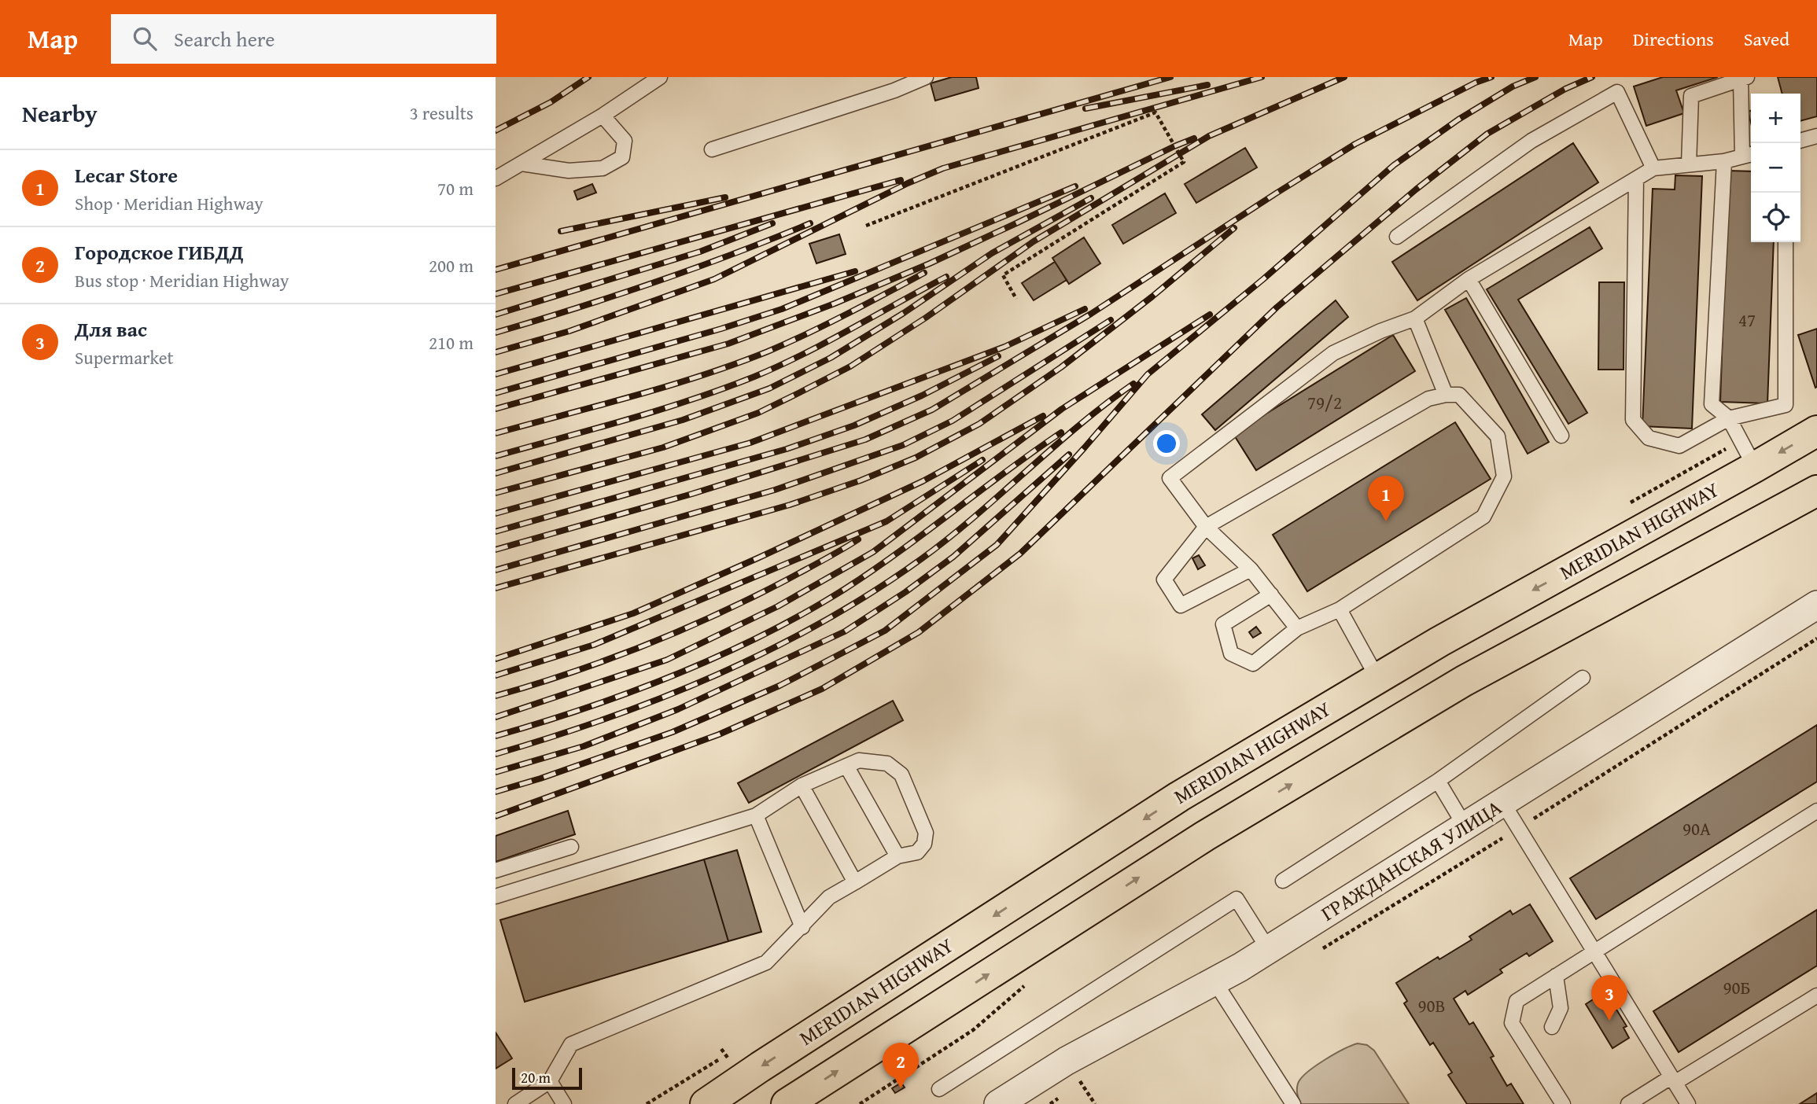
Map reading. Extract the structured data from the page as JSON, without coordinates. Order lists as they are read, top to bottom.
{
  "streets": {
    "main road": ["MERIDIAN HIGHWAY"],
    "street": ["ГРАЖДАНСКАЯ УЛИЦА"]
  },
  "house_numbers": [
    "47",
    "79/2",
    "90А",
    "90Б",
    "90В"
  ],
  "scale_bar": "20 m",
  "page": {
    "header": "Map",
    "search": "Search here",
    "nav": ["Map", "Directions", "Saved"],
    "heading": ["Nearby", "3 results"],
    "map_buttons": ["+", "−"],
    "list": [
      {
        "mark": "1",
        "name": "Lecar Store",
        "note": "Shop · Meridian Highway",
        "value": "70 m"
      },
      {
        "mark": "2",
        "name": "Городское ГИБДД",
        "note": "Bus stop · Meridian Highway",
        "value": "200 m"
      },
      {
        "mark": "3",
        "name": "Для вас",
        "note": "Supermarket",
        "value": "210 m"
      }
    ],
    "pins": ["1", "3", "2"],
    "scale": "20 m"
  }
}
